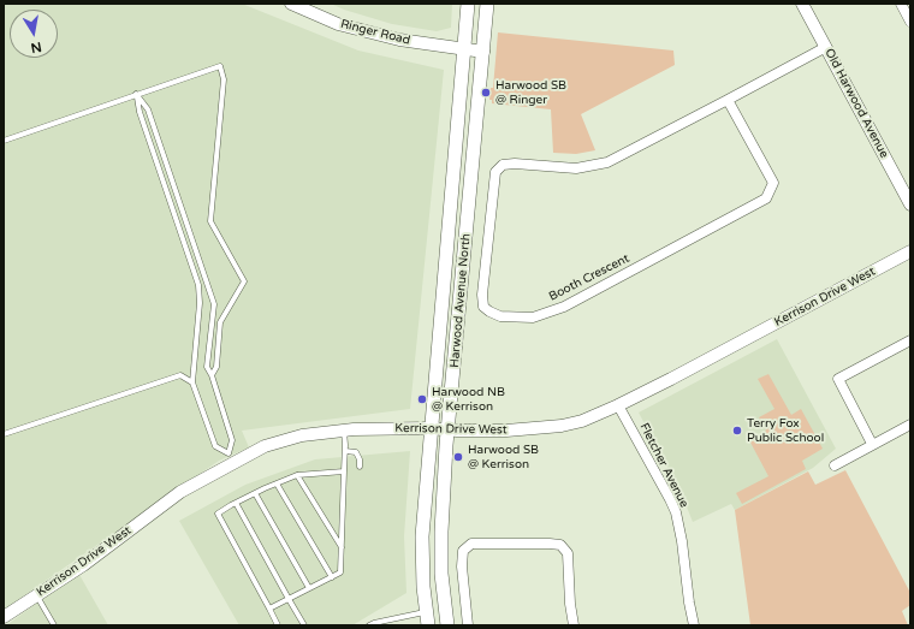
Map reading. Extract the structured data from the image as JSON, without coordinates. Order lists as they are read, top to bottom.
{
  "streets": {
    "main road": ["Harwood Avenue North"],
    "street": [
      "Ringer Road",
      "Old Harwood Avenue",
      "Booth Crescent",
      "Kerrison Drive West",
      "Fletcher Avenue"
    ]
  },
  "crossings": [
    ["Ringer Road", "Harwood Avenue North"],
    ["Old Harwood Avenue", "Booth Crescent"],
    ["Kerrison Drive West", "Harwood Avenue North"],
    ["Kerrison Drive West", "Fletcher Avenue"]
  ],
  "places": [
    "Harwood SB @ Ringer",
    "Harwood NB @ Kerrison",
    "Terry Fox Public School",
    "Harwood SB @ Kerrison"
  ],
  "north": "bottom"
}
